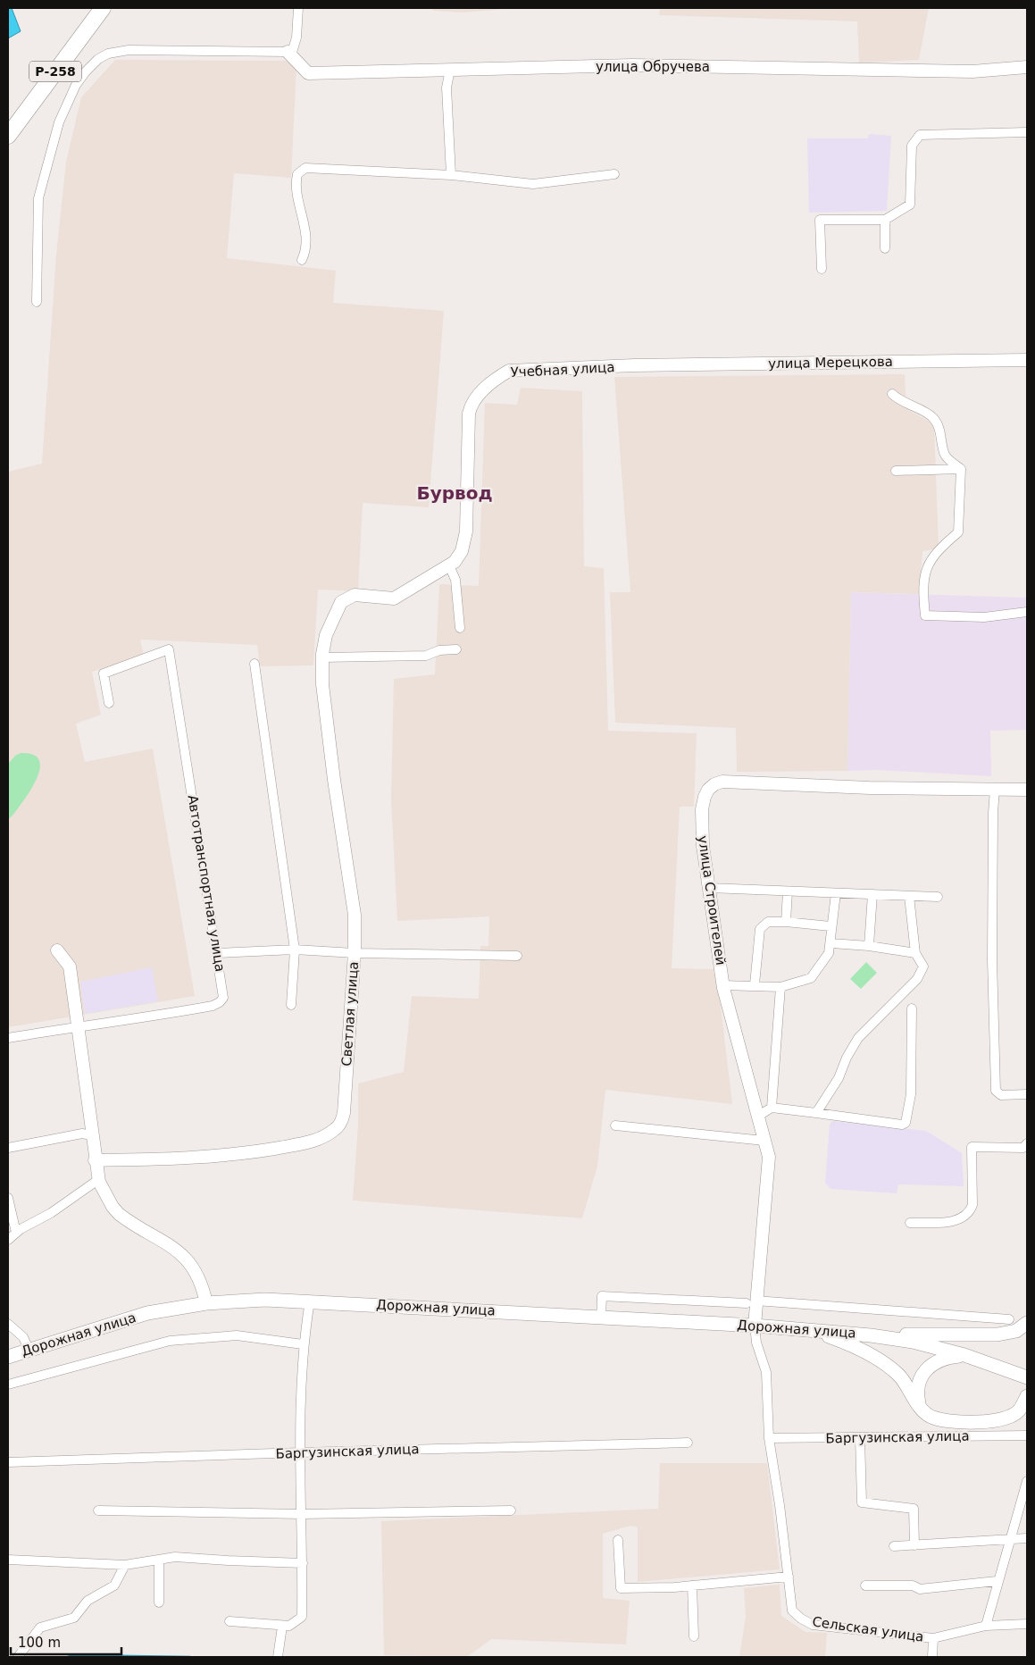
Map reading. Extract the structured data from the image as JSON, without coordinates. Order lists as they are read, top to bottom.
{
  "streets": {
    "highway": ["Р-258"],
    "main road": ["Дорожная улица"],
    "street": [
      "улица Обручева",
      "улица Мерецкова",
      "Учебная улица",
      "Автотранспортная улица",
      "улица Строителей",
      "Светлая улица",
      "Баргузинская улица",
      "Сельская улица"
    ]
  },
  "crossings": [
    ["улица Мерецкова", "Учебная улица"],
    ["Учебная улица", "Светлая улица"],
    ["улица Строителей", "Дорожная улица"]
  ],
  "districts": ["Бурвод"],
  "scale_bar": "100 m"
}
